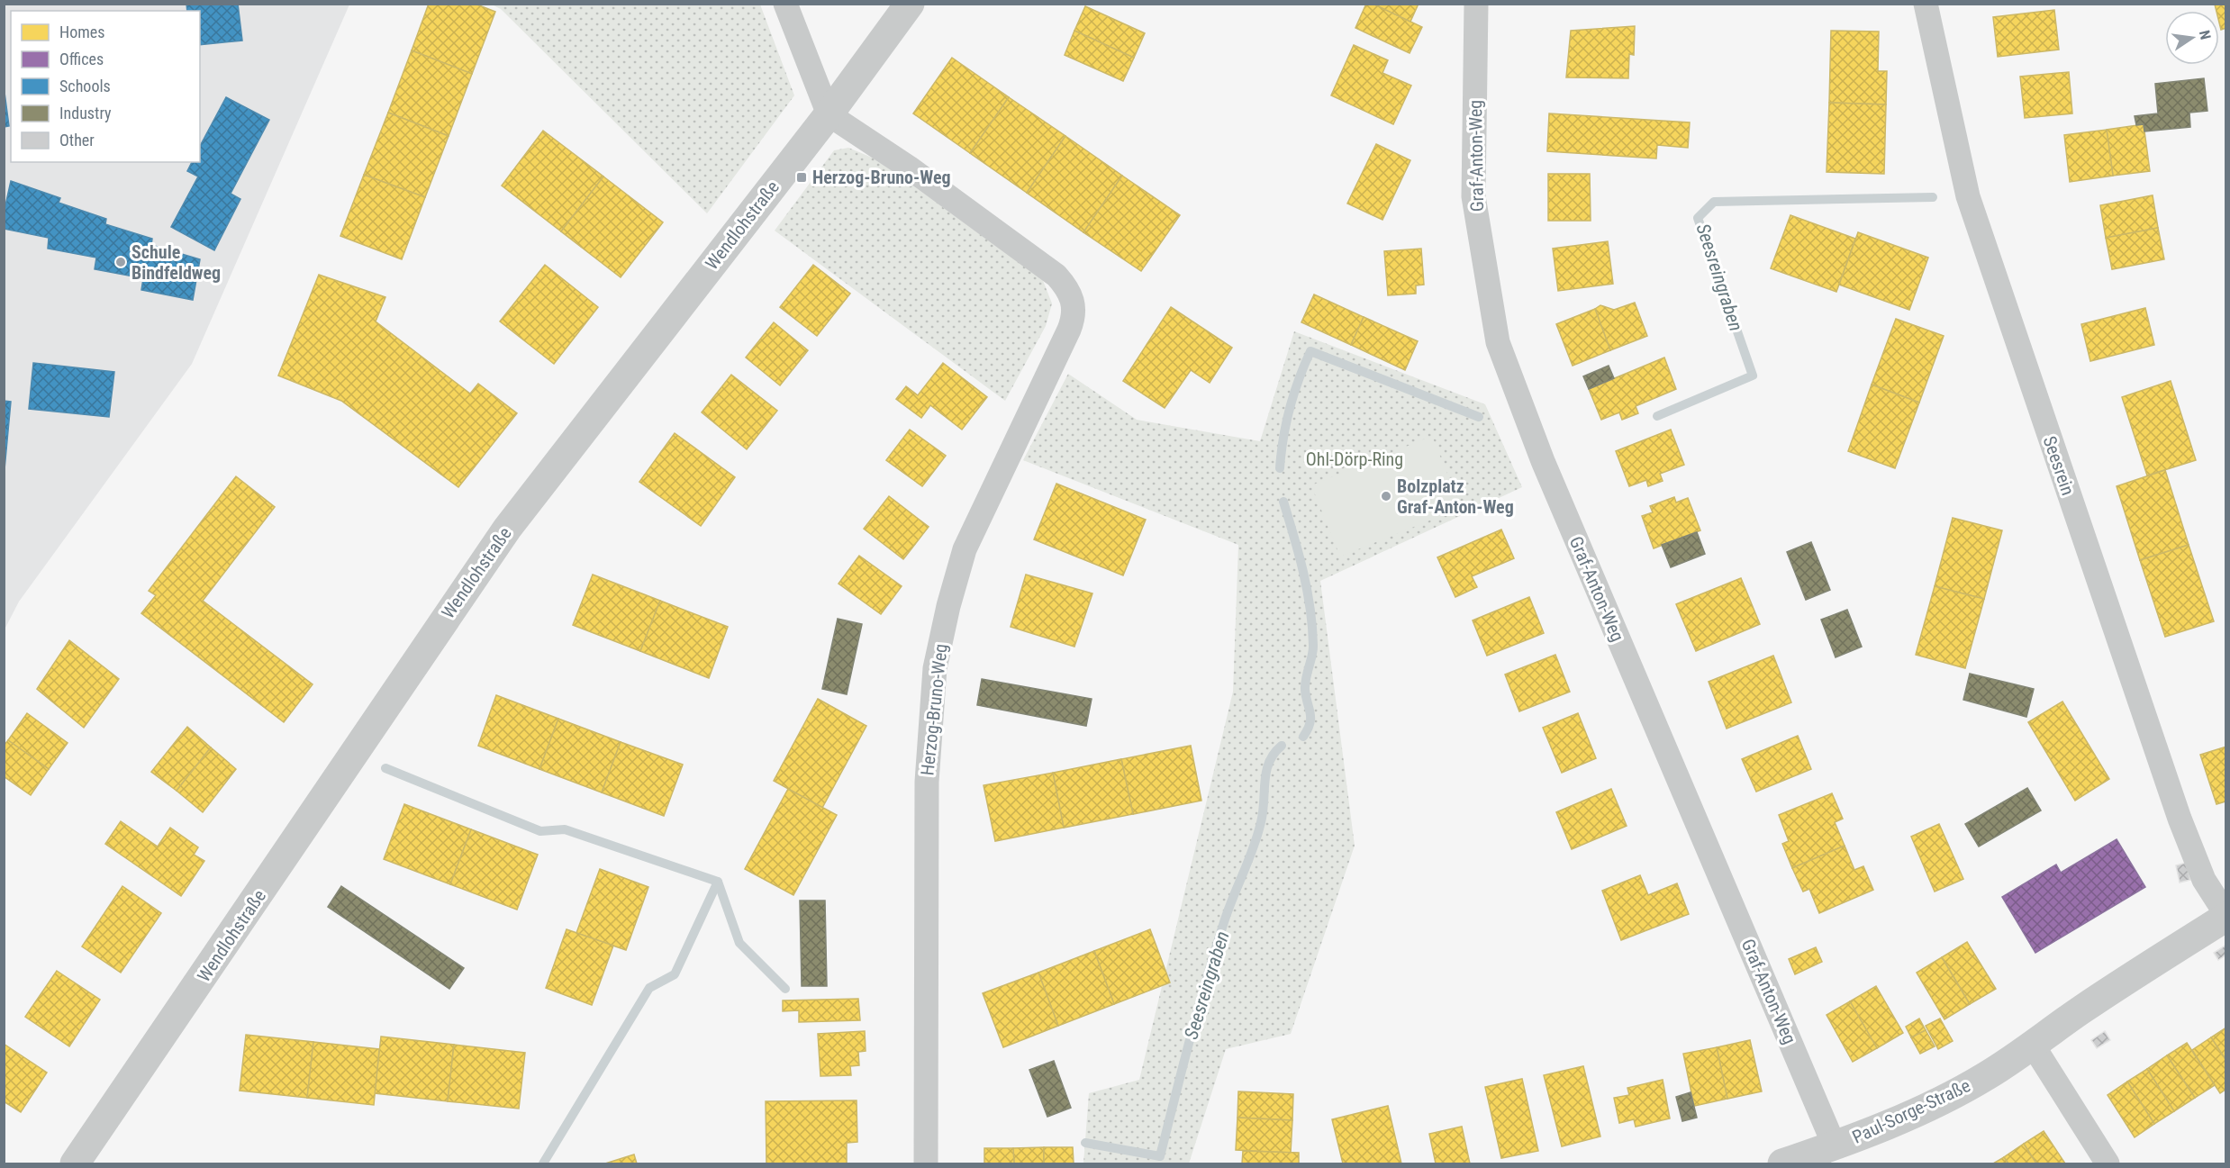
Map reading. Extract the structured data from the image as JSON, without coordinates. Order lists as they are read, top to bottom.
{
  "streets": {
    "street": [
      "Graf-Anton-Weg",
      "Wendlohstraße",
      "Seesrein",
      "Herzog-Bruno-Weg",
      "Paul-Sorge-Straße"
    ]
  },
  "crossings": [
    ["Graf-Anton-Weg", "Paul-Sorge-Straße"],
    ["Wendlohstraße", "Herzog-Bruno-Weg"],
    ["Seesrein", "Paul-Sorge-Straße"]
  ],
  "water": ["Seesreingraben"],
  "parks": ["Ohl-Dörp-Ring"],
  "places": {
    "transit": ["Herzog-Bruno-Weg"],
    "other": ["Schule Bindfeldweg", "Bolzplatz Graf-Anton-Weg"]
  },
  "legend": [
    "Homes",
    "Offices",
    "Schools",
    "Industry",
    "Other"
  ],
  "north": "right"
}
